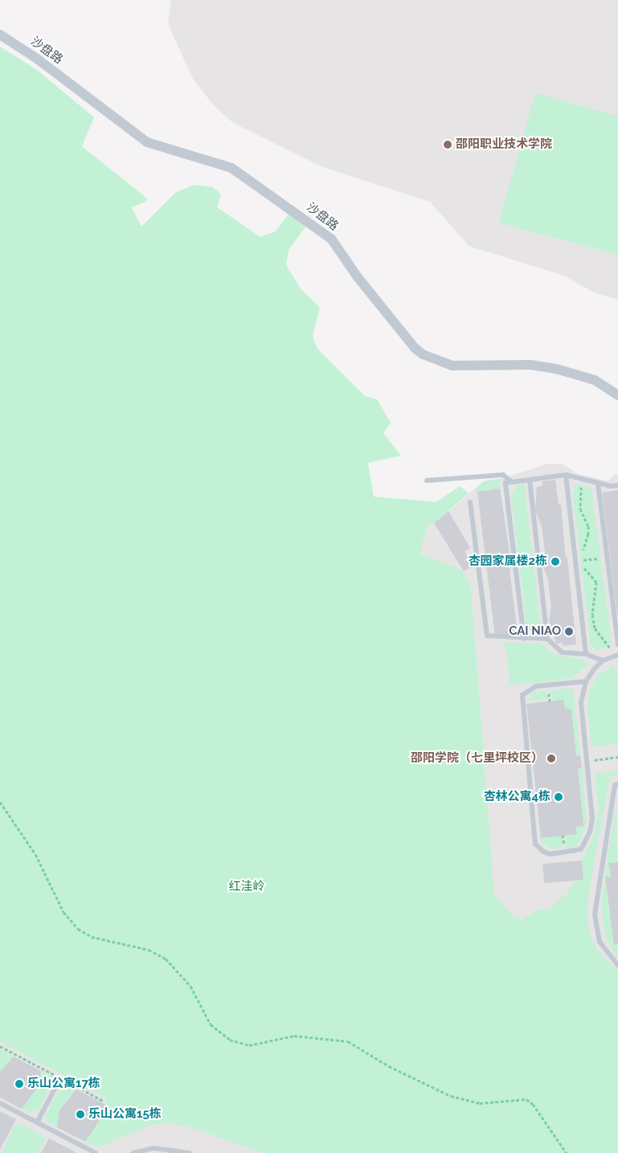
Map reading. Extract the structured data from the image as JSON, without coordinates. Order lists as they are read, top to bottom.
{
  "streets": {
    "street": ["沙盘路"]
  },
  "parks": ["红洼岭"],
  "places": [
    "邵阳职业技术学院",
    "杏园家属楼2栋",
    "CAI NIAO",
    "邵阳学院（七里坪校区）",
    "杏林公寓4栋",
    "乐山公寓17栋",
    "乐山公寓15栋"
  ]
}
